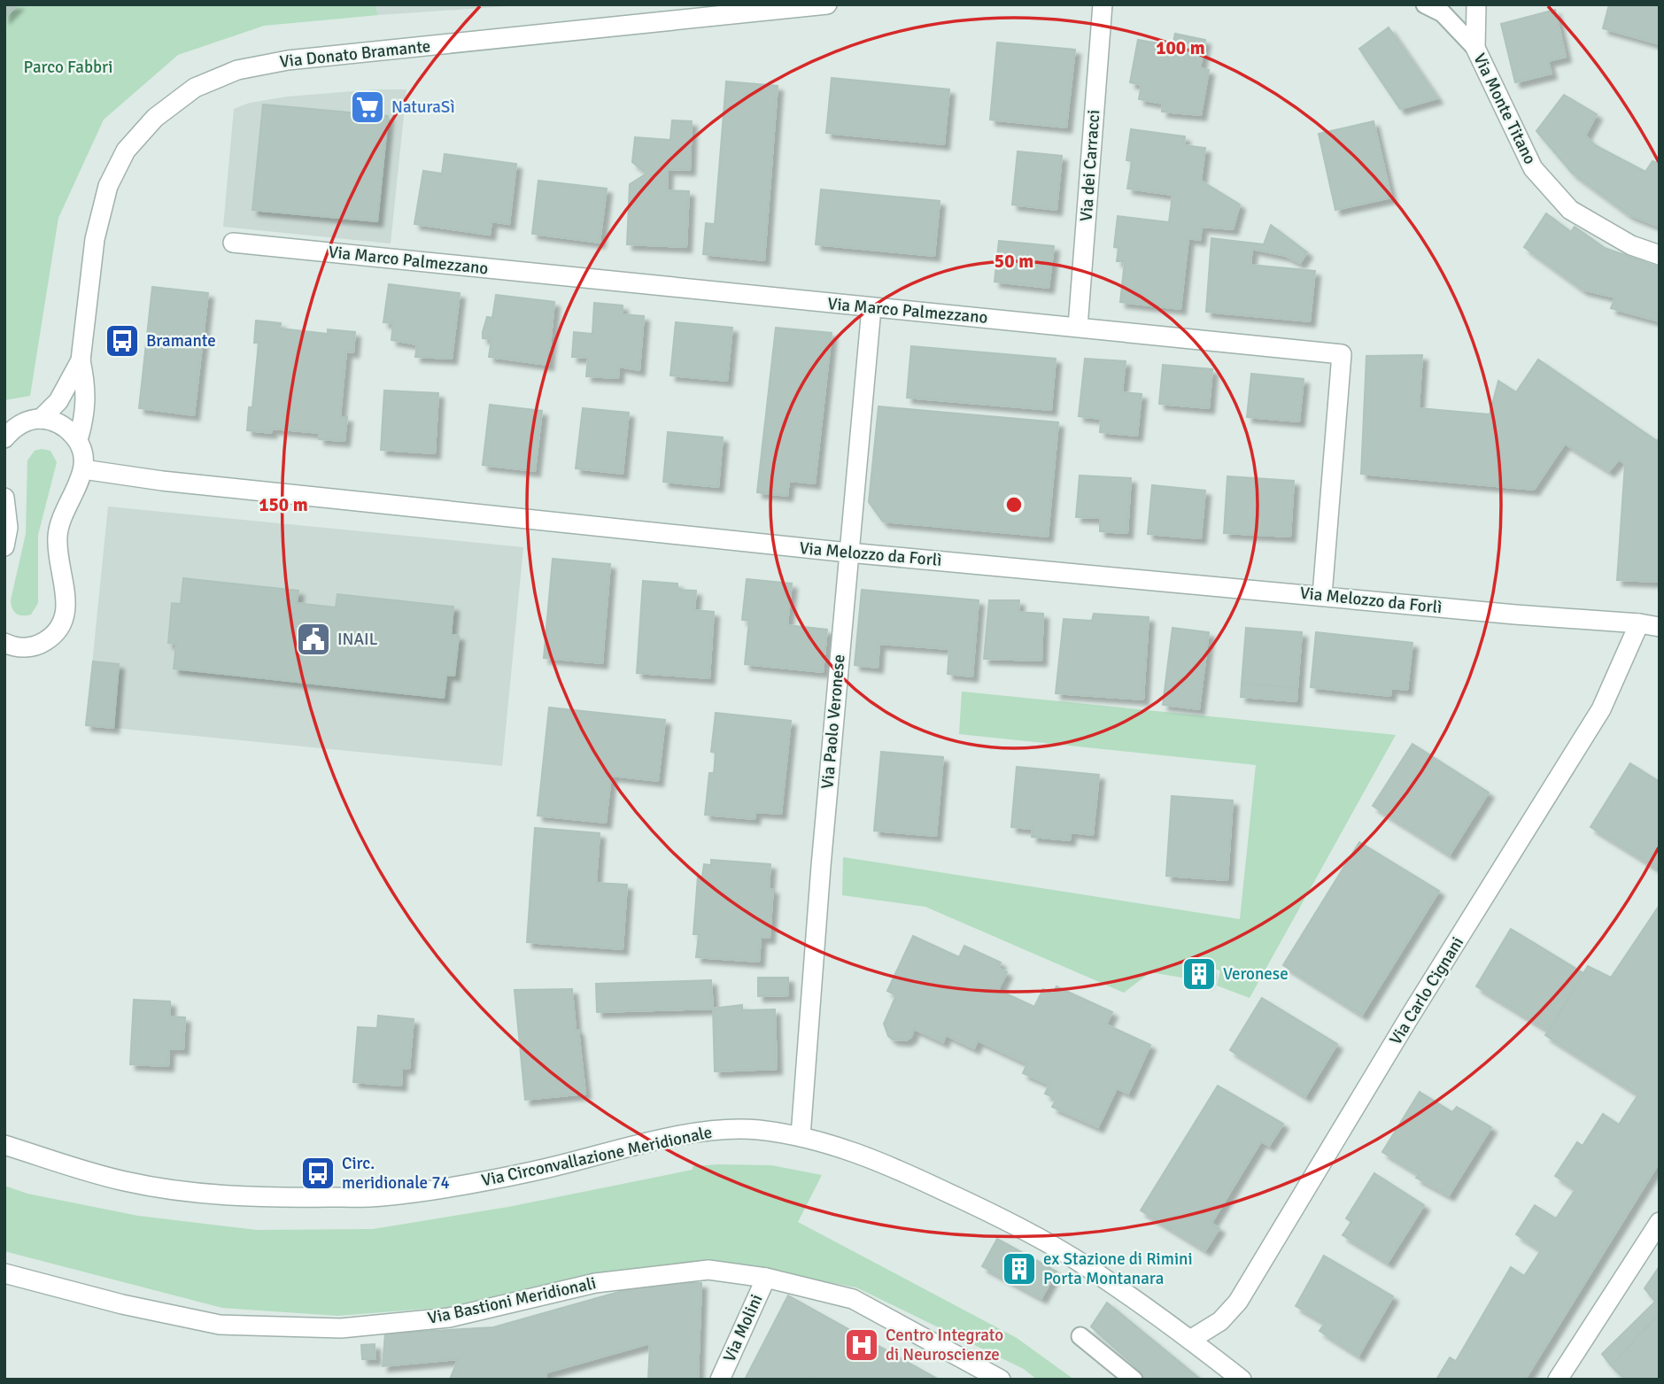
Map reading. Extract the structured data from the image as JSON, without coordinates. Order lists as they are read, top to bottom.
{
  "streets": {
    "street": [
      "Via Donato Bramante",
      "Via Monte Titano",
      "Via dei Carracci",
      "Via Marco Palmezzano",
      "Via Melozzo da Forlì",
      "Via Paolo Veronese",
      "Via Carlo Cignani",
      "Via Circonvallazione Meridionale",
      "Via Bastioni Meridionali",
      "Via Molini"
    ]
  },
  "crossings": [
    ["Via dei Carracci", "Via Marco Palmezzano"],
    ["Via Marco Palmezzano", "Via Melozzo da Forlì"],
    ["Via Marco Palmezzano", "Via Paolo Veronese"],
    ["Via Melozzo da Forlì", "Via Paolo Veronese"],
    ["Via Melozzo da Forlì", "Via Carlo Cignani"],
    ["Via Paolo Veronese", "Via Circonvallazione Meridionale"],
    ["Via Carlo Cignani", "Via Circonvallazione Meridionale"],
    ["Via Bastioni Meridionali", "Via Molini"]
  ],
  "parks": ["Parco Fabbri"],
  "places": {
    "supermarket": ["NaturaSì"],
    "bus stop": ["Bramante", "Circ. meridionale 74"],
    "public building": ["INAIL"],
    "building": ["Veronese", "ex Stazione di Rimini Porta Montanara"],
    "hospital": ["Centro Integrato di Neuroscienze"]
  },
  "rings": ["100 m", "50 m", "150 m"]
}
